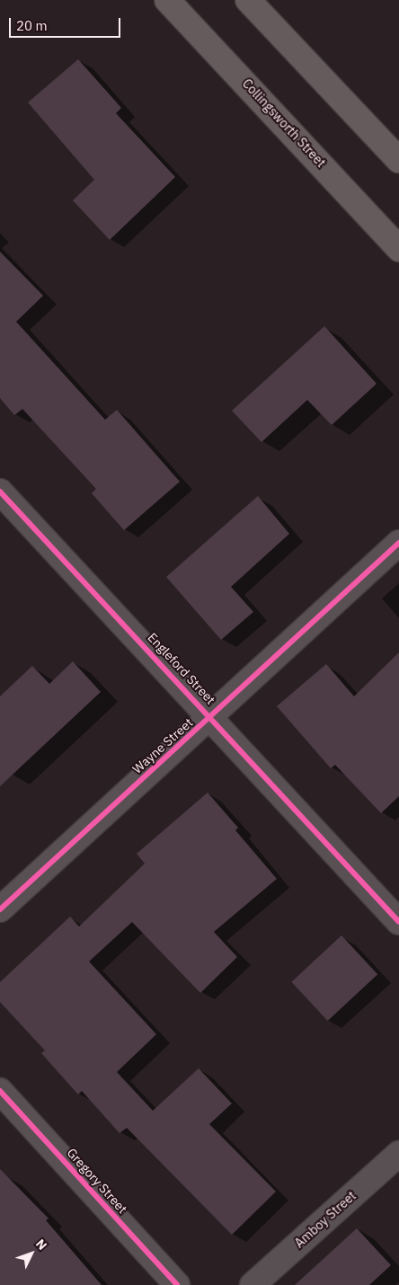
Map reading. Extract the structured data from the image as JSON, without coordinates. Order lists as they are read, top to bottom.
{
  "streets": {
    "main road": ["Collingsworth Street"],
    "street": [
      "Engleford Street",
      "Wayne Street",
      "Gregory Street",
      "Amboy Street"
    ]
  },
  "crossings": [
    ["Engleford Street", "Wayne Street"]
  ],
  "scale_bar": "20 m",
  "north": "top right"
}
